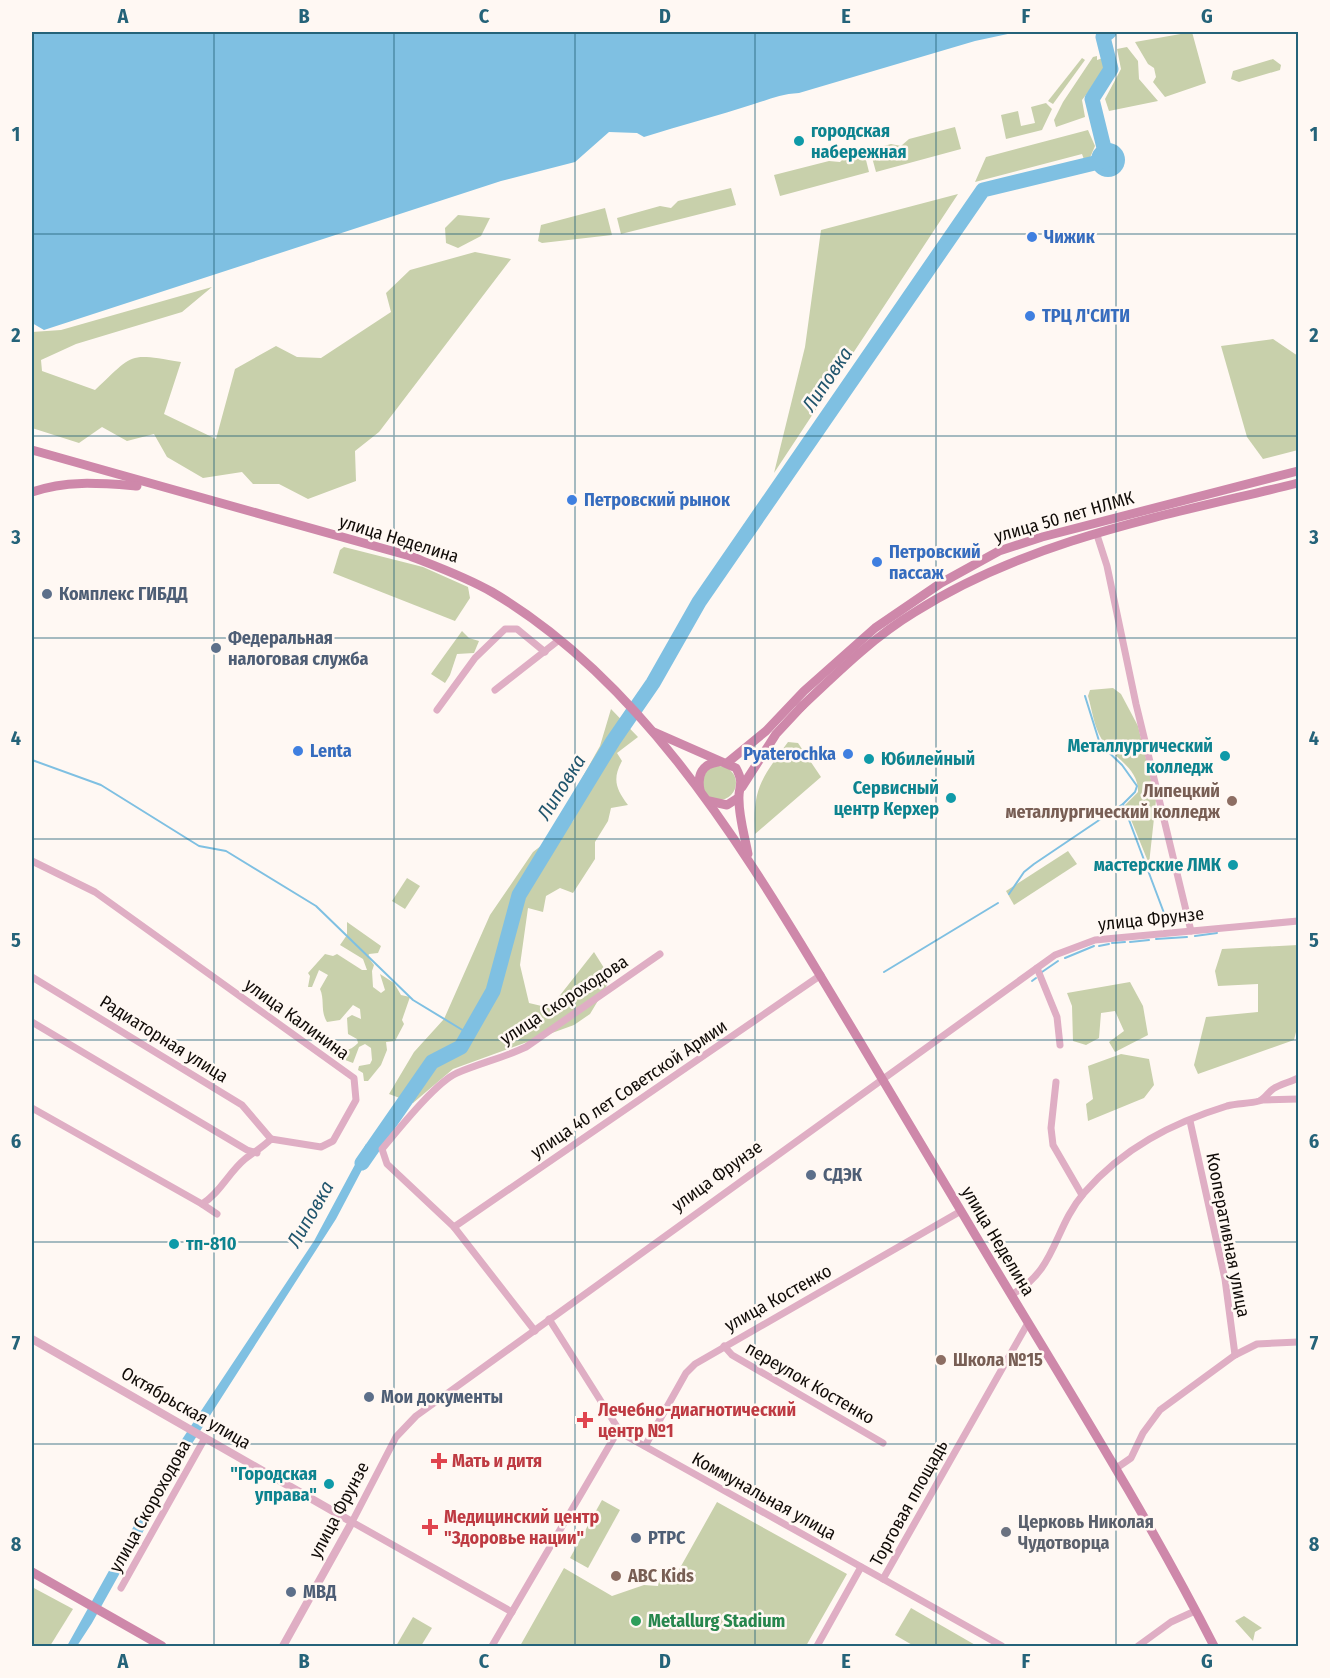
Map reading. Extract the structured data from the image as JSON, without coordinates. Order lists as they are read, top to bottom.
{
  "streets": {
    "main road": ["улица 50 лет НЛМК", "улица Неделина"],
    "street": [
      "улица Фрунзе",
      "улица Скороходова",
      "улица Калинина",
      "Радиаторная улица",
      "улица 40 лет Советской Армии",
      "Кооперативная улица",
      "улица Костенко",
      "переулок Костенко",
      "Октябрьская улица",
      "Коммунальная улица",
      "Торговая площадь"
    ]
  },
  "crossings": [
    ["улица Неделина", "улица Фрунзе"],
    ["улица Неделина", "улица 40 лет Советской Армии"],
    ["улица Неделина", "улица Костенко"],
    ["улица Неделина", "Торговая площадь"],
    ["улица Фрунзе", "Октябрьская улица"],
    ["улица Фрунзе", "Коммунальная улица"],
    ["улица Скороходова", "улица 40 лет Советской Армии"],
    ["улица Скороходова", "Октябрьская улица"],
    ["улица Калинина", "Радиаторная улица"],
    ["улица Костенко", "переулок Костенко"],
    ["улица Костенко", "Коммунальная улица"],
    ["Коммунальная улица", "Торговая площадь"]
  ],
  "water": ["Липовка"],
  "places": {
    "other": [
      "городская набережная",
      "Чижик",
      "ТРЦ Л'СИТИ",
      "Петровский рынок",
      "Петровский пассаж",
      "Комплекс ГИБДД",
      "Федеральная налоговая служба",
      "Lenta",
      "Pyaterochka",
      "Металлургический колледж",
      "Юбилейный",
      "Сервисный центр Керхер",
      "Липецкий металлургический колледж",
      "мастерские ЛМК",
      "СДЭК",
      "тп-810",
      "Школа №15",
      "Мои документы",
      "\"Городская управа\"",
      "Церковь Николая Чудотворца",
      "РТРС",
      "ABC Kids",
      "МВД",
      "Metallurg Stadium"
    ],
    "health": ["Лечебно-диагнотический центр №1", "Мать и дитя", "Медицинский центр \"Здоровье нации\""]
  },
  "grid": {
    "columns": [
      "A",
      "B",
      "C",
      "D",
      "E",
      "F",
      "G"
    ],
    "rows": [
      "1",
      "2",
      "3",
      "4",
      "5",
      "6",
      "7",
      "8"
    ]
  }
}
